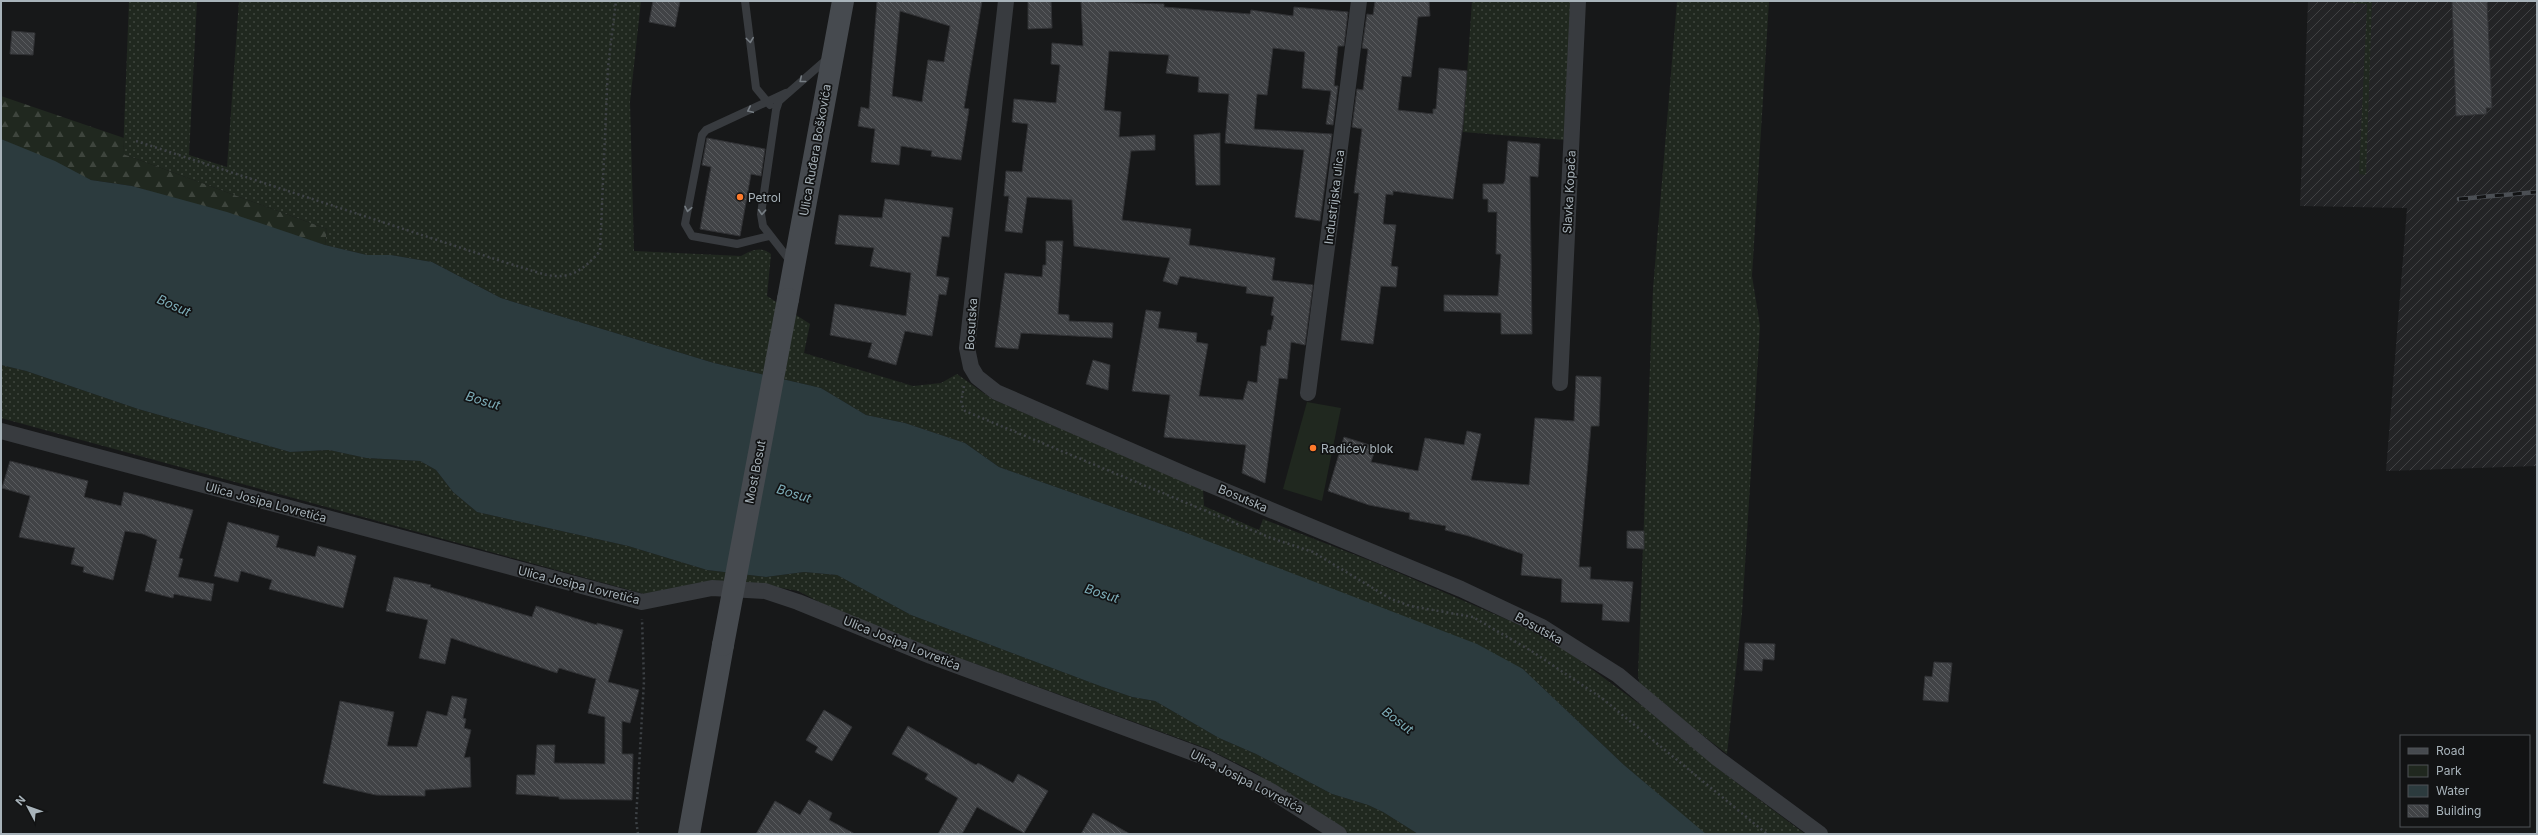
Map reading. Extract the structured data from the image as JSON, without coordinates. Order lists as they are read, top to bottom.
{
  "streets": {
    "main road": ["Ulica Ruđera Boškovića", "Most Bosut"],
    "street": [
      "Slavka Kopača",
      "Industrijska ulica",
      "Bosutska",
      "Ulica Josipa Lovretića"
    ]
  },
  "crossings": [
    ["Ulica Ruđera Boškovića", "Most Bosut"]
  ],
  "water": ["Bosut"],
  "places": ["Petrol", "Radićev blok"],
  "legend": [
    "Road",
    "Park",
    "Water",
    "Building"
  ],
  "north": "top left"
}
